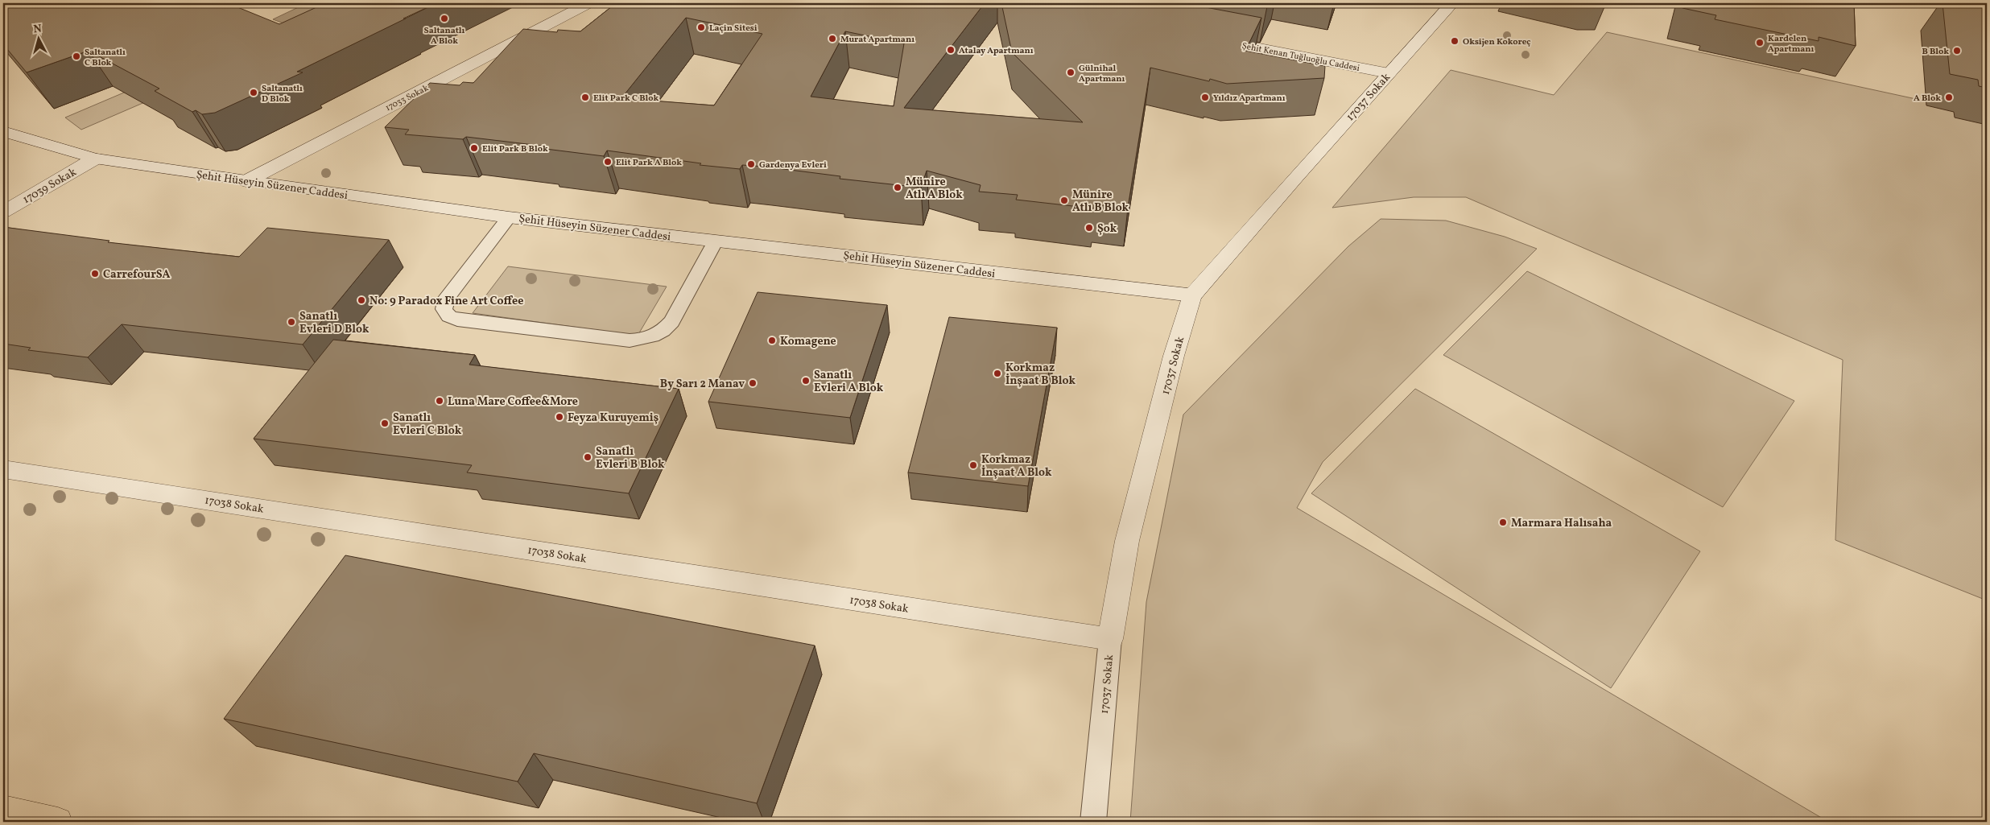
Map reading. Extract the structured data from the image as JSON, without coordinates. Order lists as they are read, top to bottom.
{
  "streets": {
    "street": [
      "Şehit Kenan Tuğluoğlu Caddesi",
      "17037 Sokak",
      "17033 Sokak",
      "Şehit Hüseyin Süzener Caddesi",
      "17039 Sokak",
      "17038 Sokak"
    ]
  },
  "crossings": [
    ["Şehit Kenan Tuğluoğlu Caddesi", "17037 Sokak"],
    ["17037 Sokak", "Şehit Hüseyin Süzener Caddesi"],
    ["17037 Sokak", "17038 Sokak"],
    ["17033 Sokak", "Şehit Hüseyin Süzener Caddesi"],
    ["Şehit Hüseyin Süzener Caddesi", "17039 Sokak"]
  ],
  "places": [
    "Saltanatlı A Blok",
    "Laçin Sitesi",
    "Murat Apartmanı",
    "Oksijen Kokoreç",
    "Kardelen Apartmanı",
    "Atalay Apartmanı",
    "B Blok",
    "Saltanatlı C Blok",
    "Gülnihal Apartmanı",
    "Saltanatlı D Blok",
    "Elit Park C Blok",
    "Yıldız Apartmanı",
    "A Blok",
    "Elit Park B Blok",
    "Elit Park A Blok",
    "Gardenya Evleri",
    "Münire Atlı A Blok",
    "Münire Atlı B Blok",
    "Şok",
    "CarrefourSA",
    "No: 9 Paradox Fine Art Coffee",
    "Sanatlı Evleri D Blok",
    "Komagene",
    "Korkmaz İnşaat B Blok",
    "Sanatlı Evleri A Blok",
    "By Sarı 2 Manav",
    "Luna Mare Coffee&More",
    "Feyza Kuruyemiş",
    "Sanatlı Evleri C Blok",
    "Sanatlı Evleri B Blok",
    "Korkmaz İnşaat A Blok",
    "Marmara Halısaha"
  ],
  "north": "top"
}
